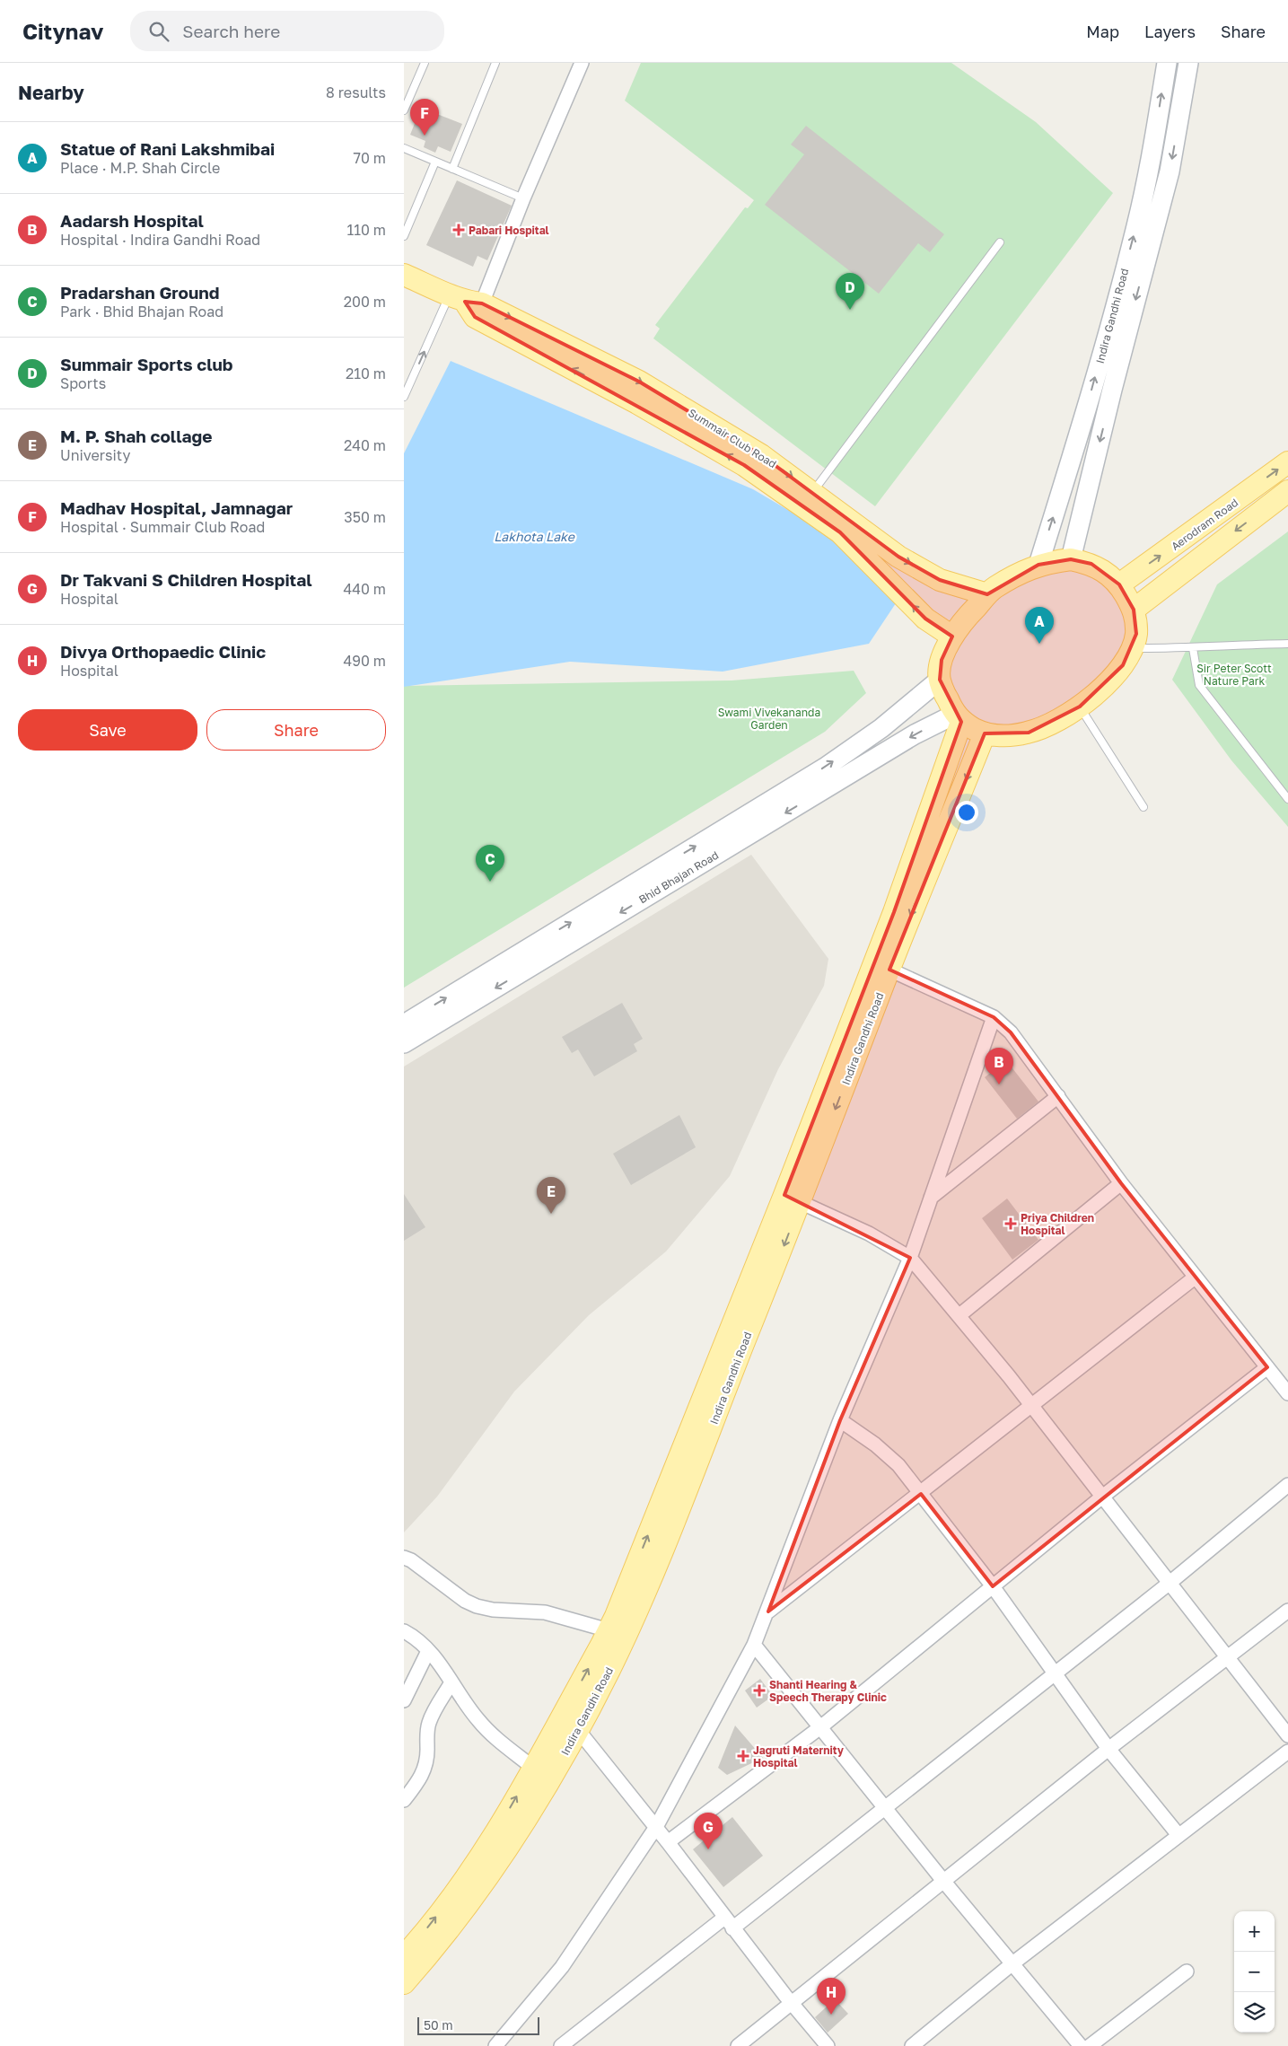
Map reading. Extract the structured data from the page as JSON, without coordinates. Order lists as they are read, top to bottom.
{
  "streets": {
    "main road": [
      "Indira Gandhi Road",
      "Summair Club Road",
      "Aerodram Road",
      "Bhid Bhajan Road"
    ]
  },
  "crossings": [
    ["Indira Gandhi Road", "Bhid Bhajan Road"]
  ],
  "water": ["Lakhota Lake"],
  "parks": ["Sir Peter Scott Nature Park", "Swami Vivekananda Garden"],
  "places": {
    "health": [
      "Pabari Hospital",
      "Priya Children Hospital",
      "Shanti Hearing & Speech Therapy Clinic",
      "Jagruti Maternity Hospital"
    ]
  },
  "scale_bar": "50 m",
  "page": {
    "header": "Citynav",
    "search": "Search here",
    "nav": ["Map", "Layers", "Share"],
    "heading": ["Nearby", "8 results"],
    "pins": [
      "F",
      "D",
      "A",
      "C",
      "B",
      "E",
      "G",
      "H"
    ],
    "list": [
      {
        "mark": "A",
        "name": "Statue of Rani Lakshmibai",
        "note": "Place · M.P. Shah Circle",
        "value": "70 m"
      },
      {
        "mark": "B",
        "name": "Aadarsh Hospital",
        "note": "Hospital · Indira Gandhi Road",
        "value": "110 m"
      },
      {
        "mark": "C",
        "name": "Pradarshan Ground",
        "note": "Park · Bhid Bhajan Road",
        "value": "200 m"
      },
      {
        "mark": "D",
        "name": "Summair Sports club",
        "note": "Sports",
        "value": "210 m"
      },
      {
        "mark": "E",
        "name": "M. P. Shah collage",
        "note": "University",
        "value": "240 m"
      },
      {
        "mark": "F",
        "name": "Madhav Hospital, Jamnagar",
        "note": "Hospital · Summair Club Road",
        "value": "350 m"
      },
      {
        "mark": "G",
        "name": "Dr Takvani S Children Hospital",
        "note": "Hospital",
        "value": "440 m"
      },
      {
        "mark": "H",
        "name": "Divya Orthopaedic Clinic",
        "note": "Hospital",
        "value": "490 m"
      }
    ],
    "buttons": ["Save", "Share"],
    "map_buttons": ["+", "−"],
    "scale": "50 m"
  }
}
